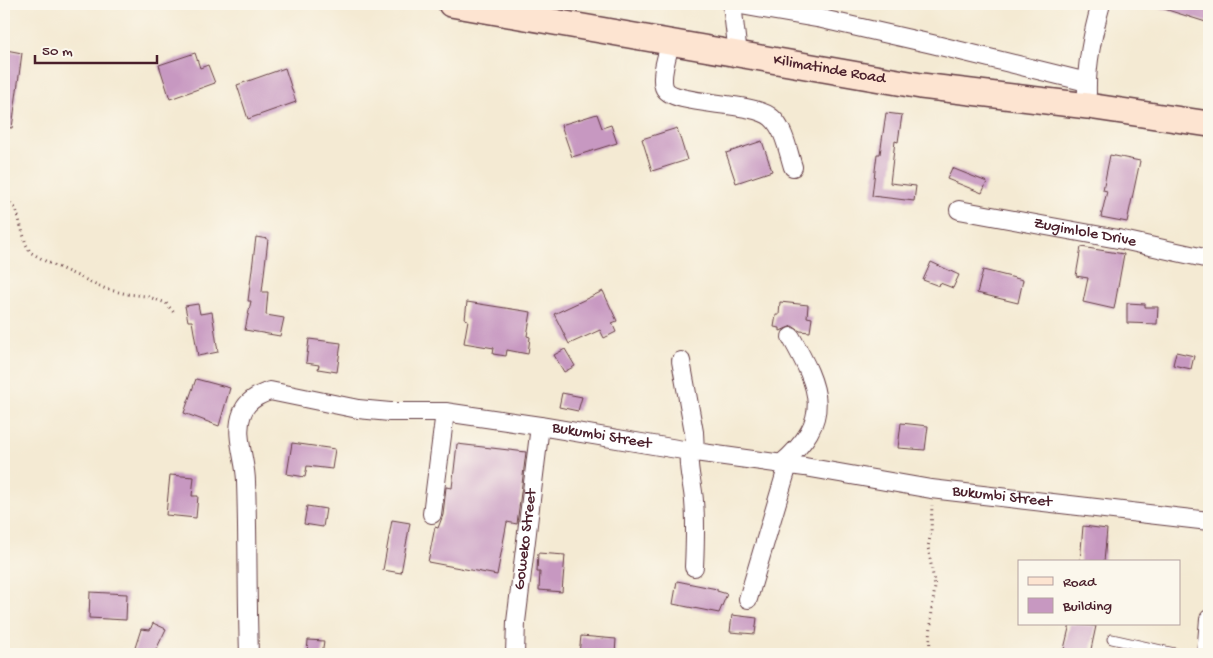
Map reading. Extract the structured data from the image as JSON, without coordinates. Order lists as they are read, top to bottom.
{
  "streets": {
    "main road": ["Kilimatinde Road"],
    "street": ["Zugimlole Drive", "Bukumbi Street", "Goweko Street"]
  },
  "crossings": [
    ["Bukumbi Street", "Goweko Street"]
  ],
  "legend": ["Road", "Building"],
  "scale_bar": "50 m"
}
